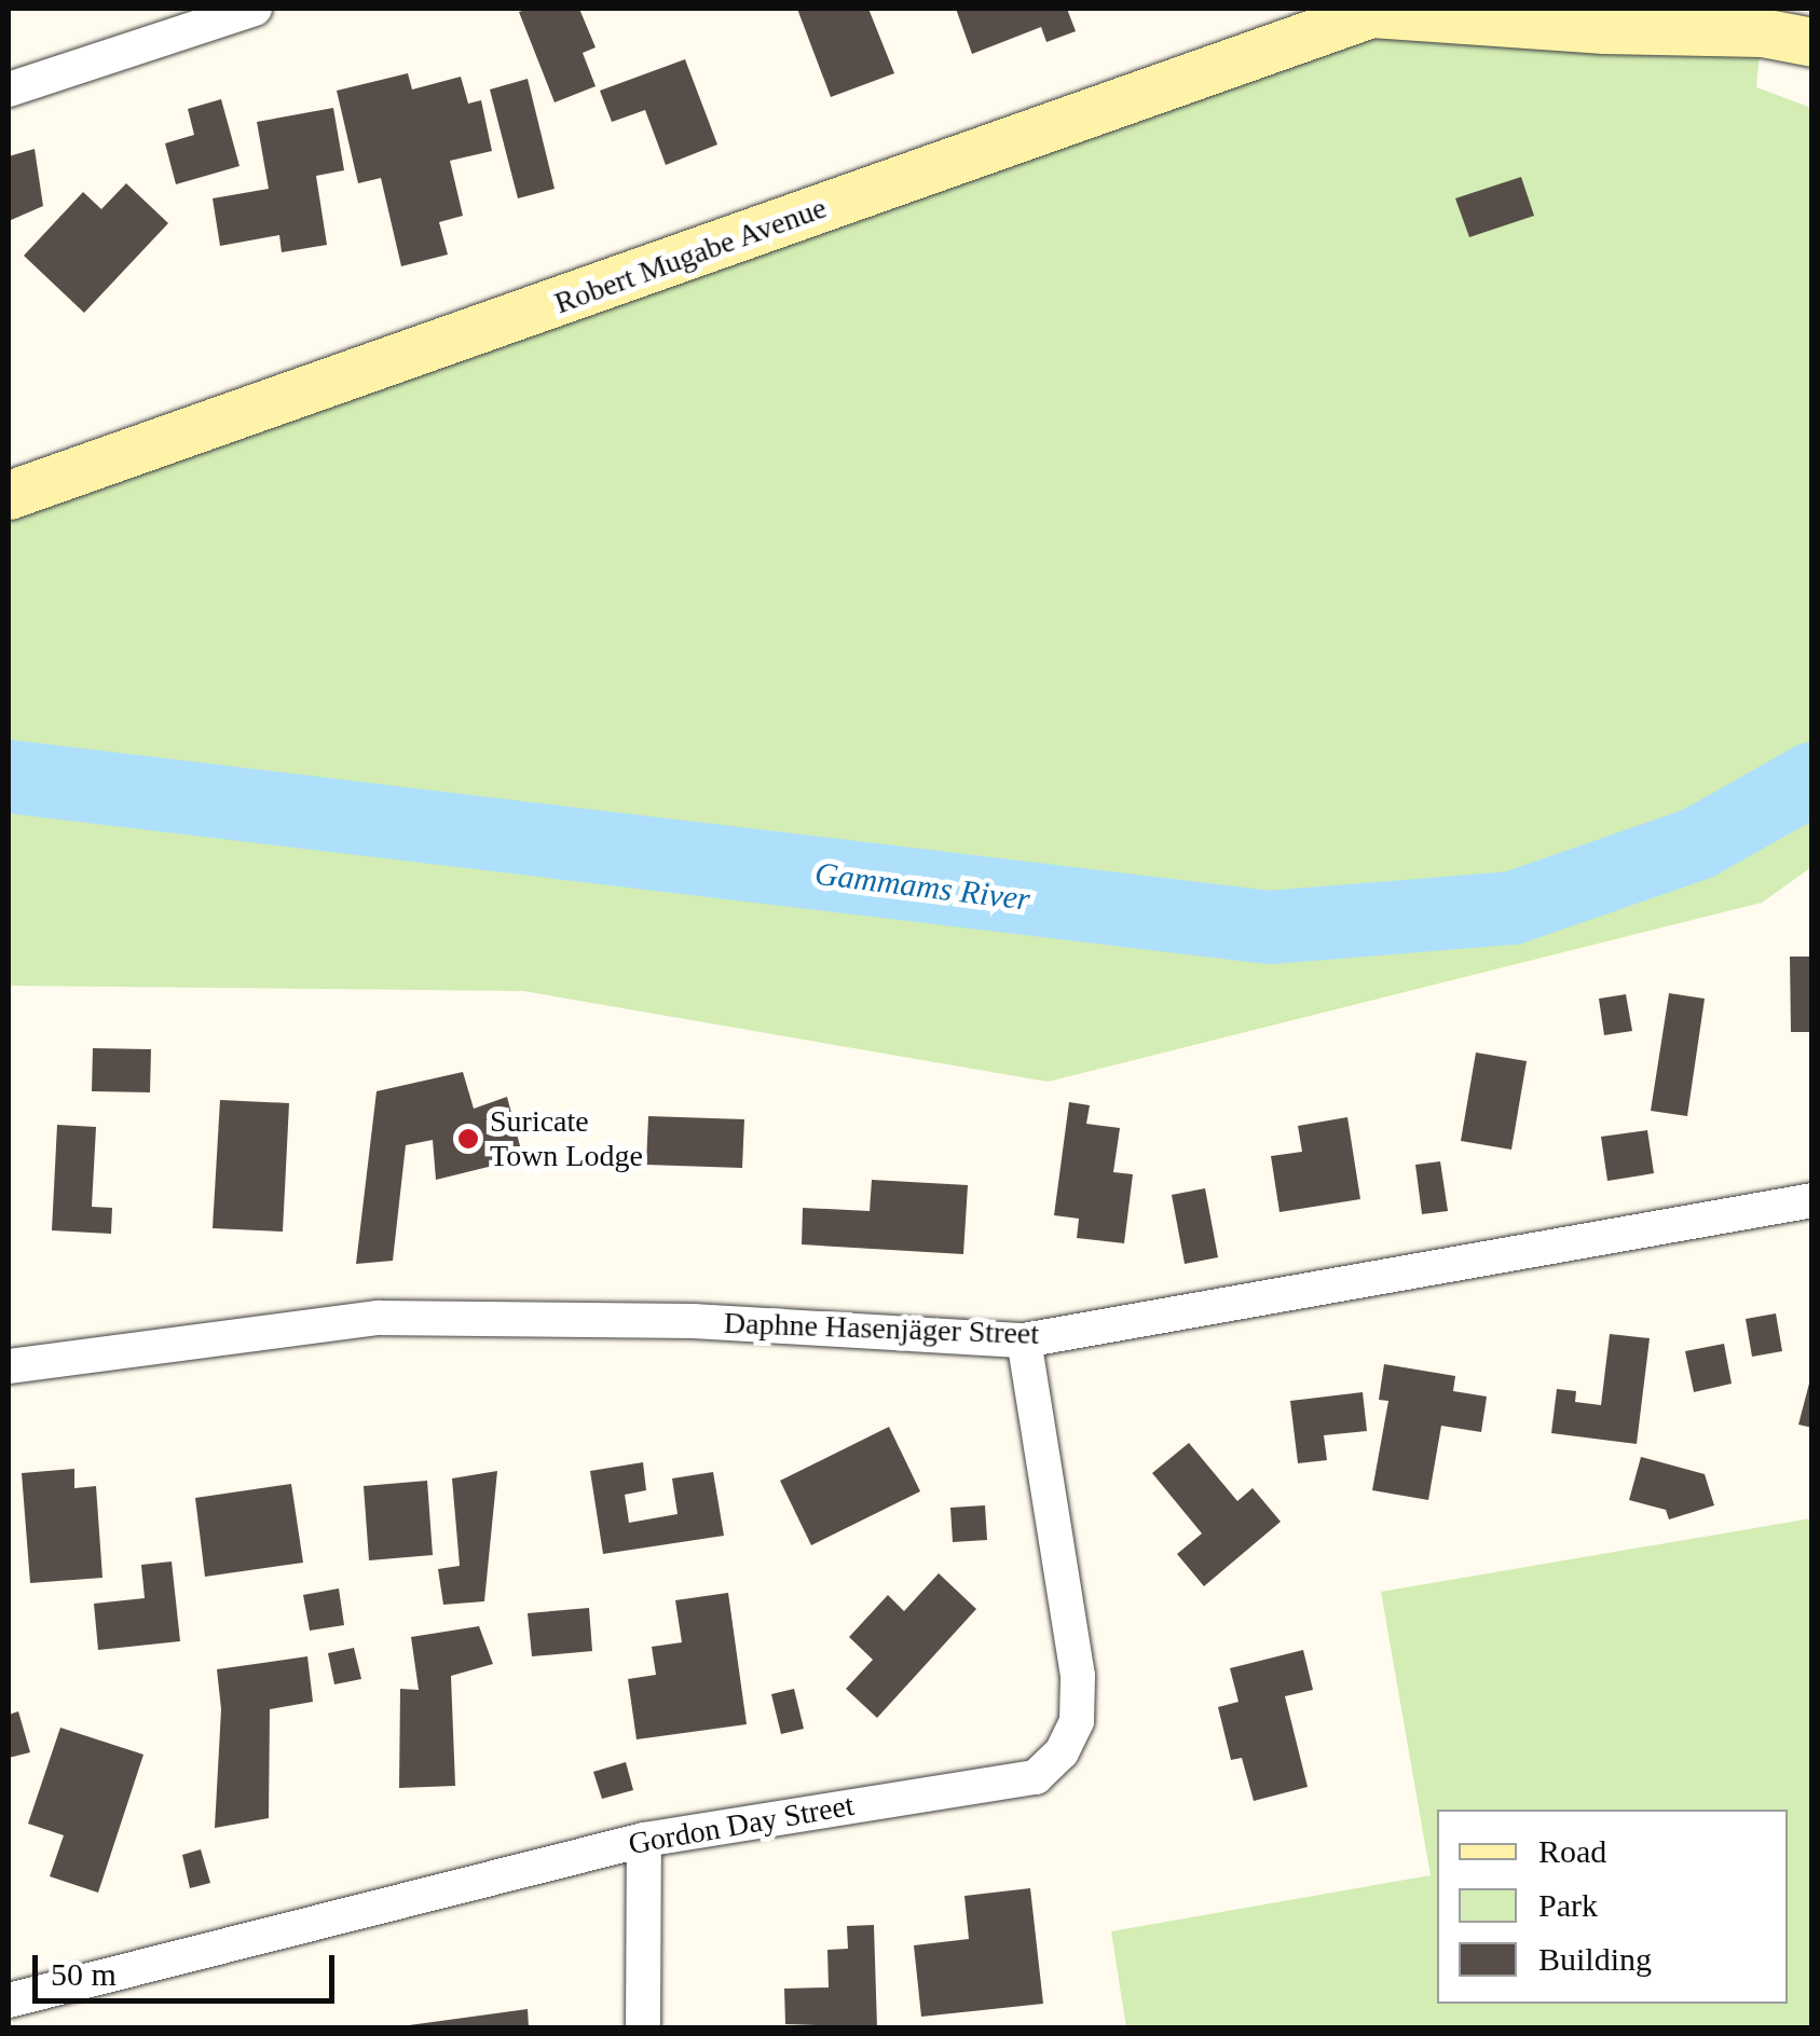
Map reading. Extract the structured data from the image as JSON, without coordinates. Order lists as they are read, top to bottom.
{
  "streets": {
    "main road": ["Robert Mugabe Avenue"],
    "street": ["Daphne Hasenjäger Street", "Gordon Day Street"]
  },
  "crossings": [
    ["Daphne Hasenjäger Street", "Gordon Day Street"]
  ],
  "water": ["Gammams River"],
  "places": ["Suricate Town Lodge"],
  "legend": ["Road", "Park", "Building"],
  "scale_bar": "50 m"
}
